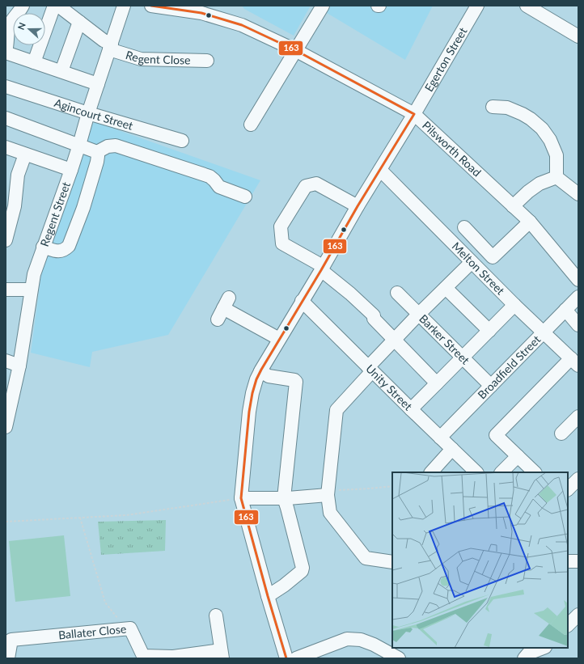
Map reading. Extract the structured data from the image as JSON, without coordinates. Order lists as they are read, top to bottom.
{
  "streets": {
    "street": [
      "Regent Close",
      "Egerton Street",
      "Agincourt Street",
      "Pilsworth Road",
      "Regent Street",
      "Melton Street",
      "Barker Street",
      "Broadfield Street",
      "Unity Street",
      "Ballater Close"
    ]
  },
  "crossings": [
    ["Regent Close", "Regent Street"],
    ["Egerton Street", "Pilsworth Road"],
    ["Egerton Street", "Melton Street"],
    ["Egerton Street", "Unity Street"],
    ["Agincourt Street", "Regent Street"],
    ["Melton Street", "Broadfield Street"],
    ["Barker Street", "Broadfield Street"],
    ["Broadfield Street", "Unity Street"]
  ],
  "lines": ["transit line 163"],
  "north": "left"
}
